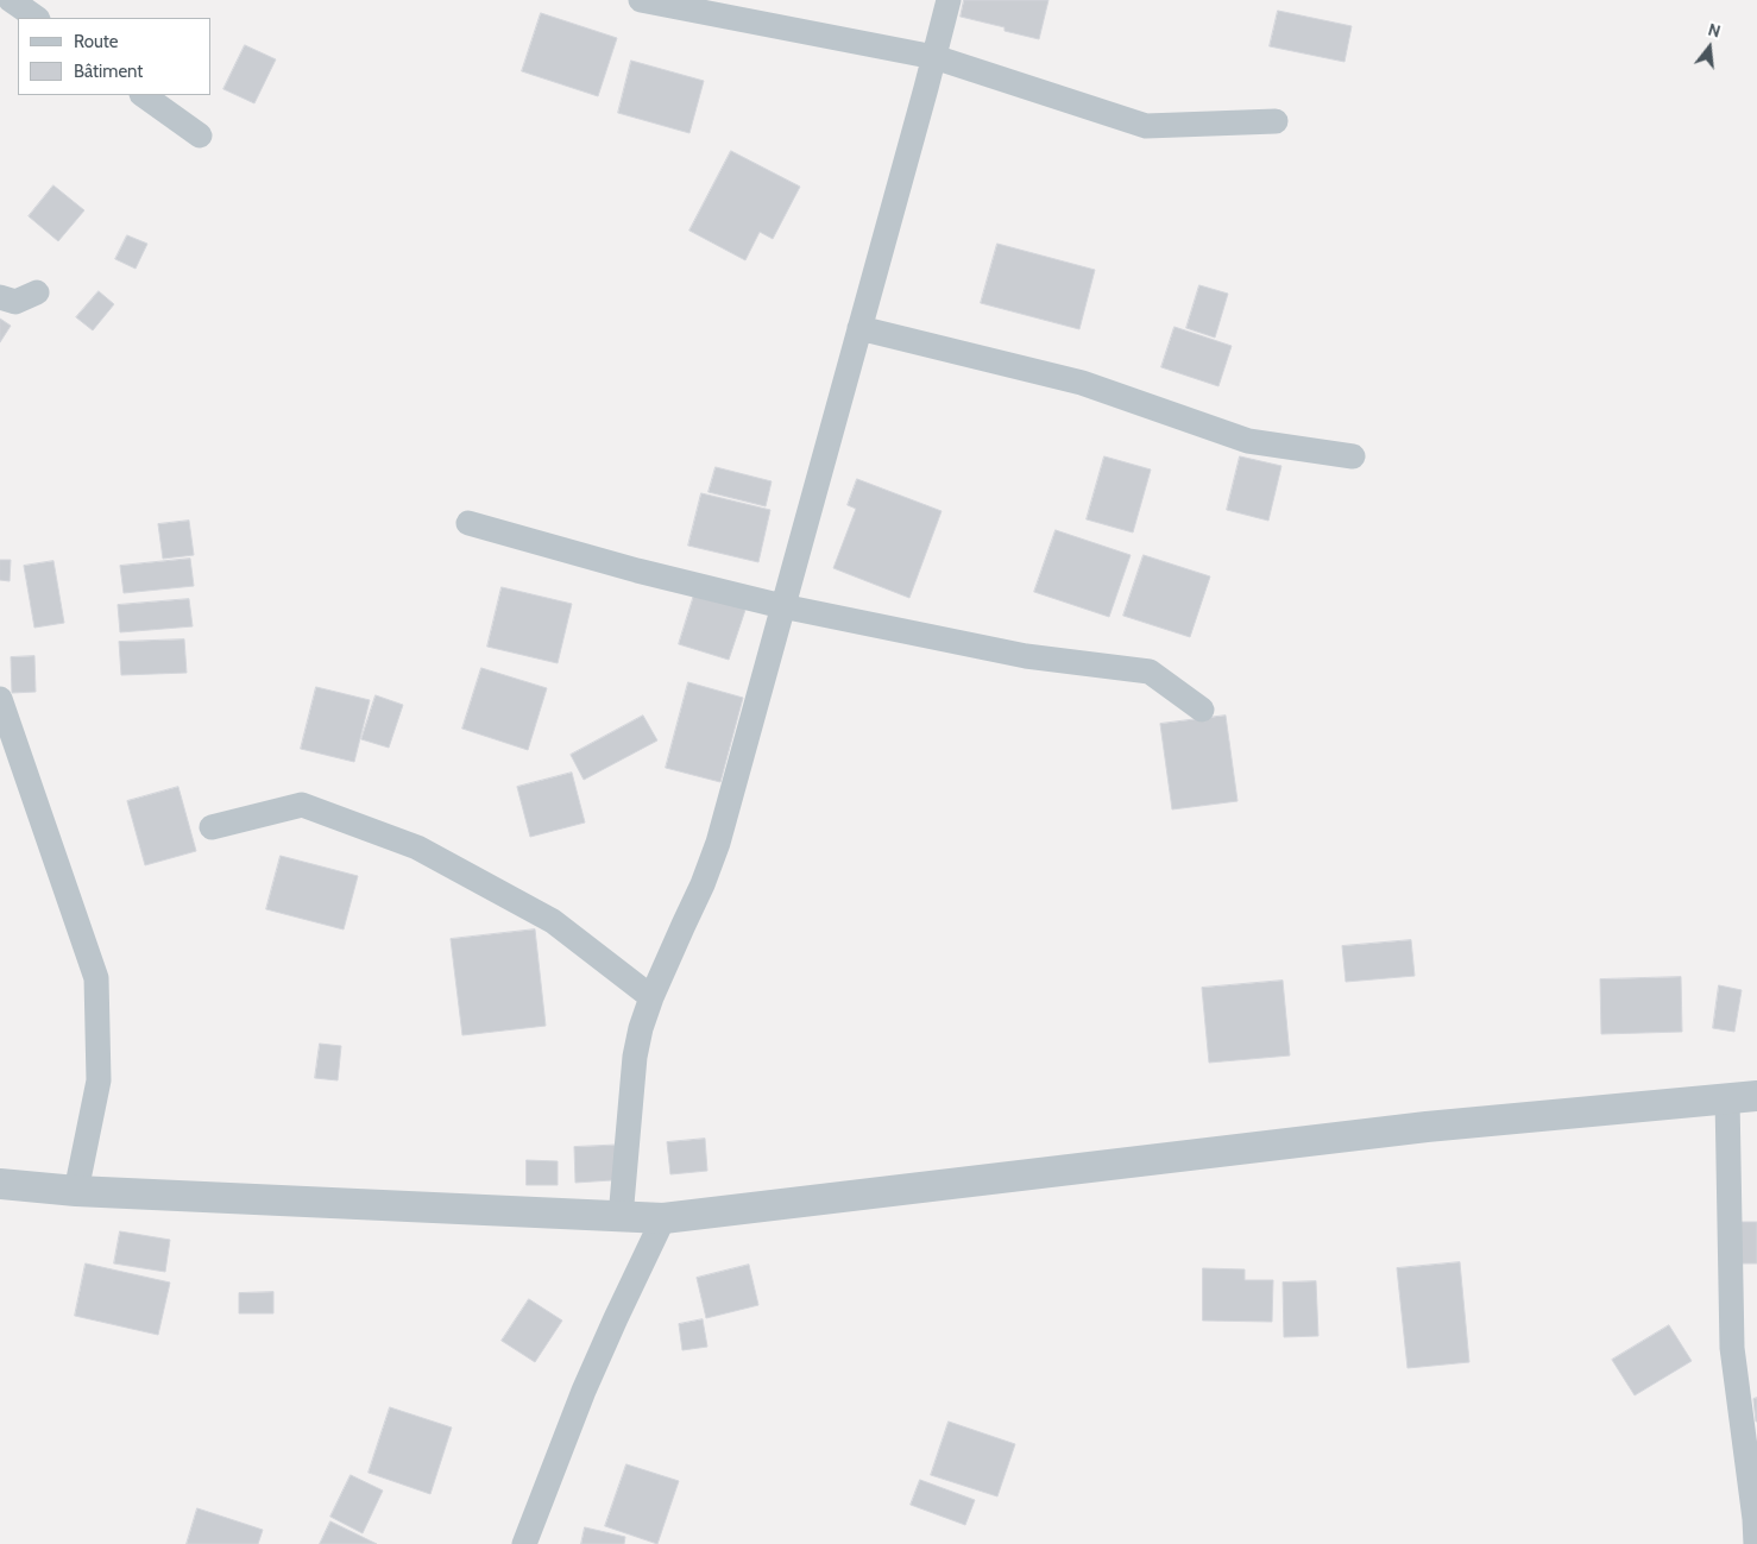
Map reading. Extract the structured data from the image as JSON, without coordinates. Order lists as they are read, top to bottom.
{
  "legend": ["Route", "Bâtiment"],
  "north": "top"
}
